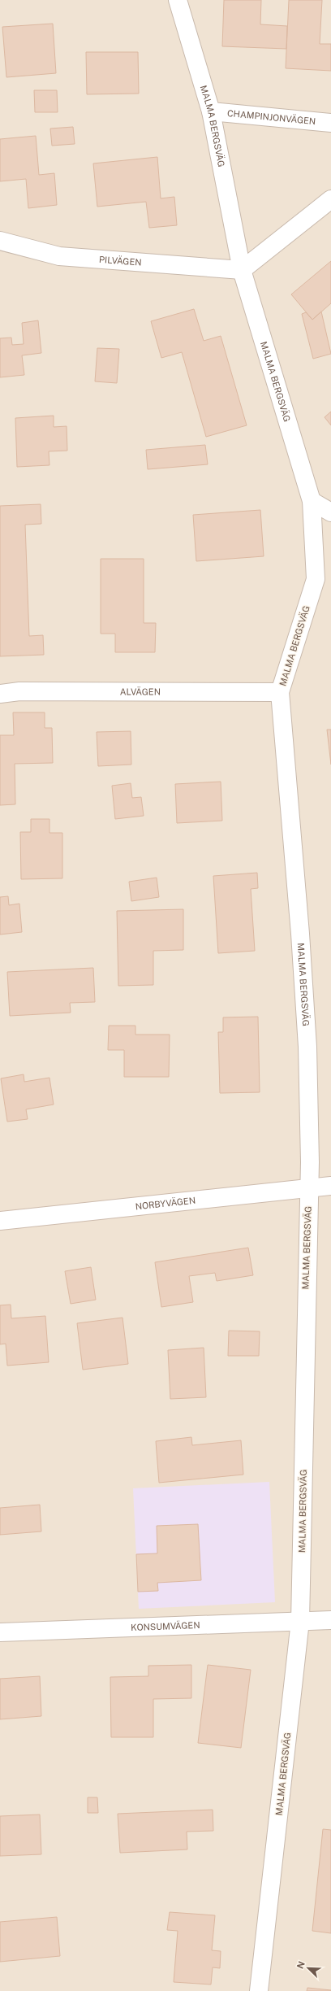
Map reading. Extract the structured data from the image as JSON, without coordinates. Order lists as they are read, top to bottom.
{
  "streets": {
    "street": [
      "CHAMPINJONVÄGEN",
      "MALMA BERGSVÄG",
      "PILVÄGEN",
      "ALVÄGEN",
      "NORBYVÄGEN",
      "KONSUMVÄGEN"
    ]
  },
  "crossings": [
    ["CHAMPINJONVÄGEN", "MALMA BERGSVÄG"],
    ["MALMA BERGSVÄG", "PILVÄGEN"],
    ["MALMA BERGSVÄG", "ALVÄGEN"],
    ["MALMA BERGSVÄG", "NORBYVÄGEN"],
    ["MALMA BERGSVÄG", "KONSUMVÄGEN"]
  ],
  "north": "top left"
}
